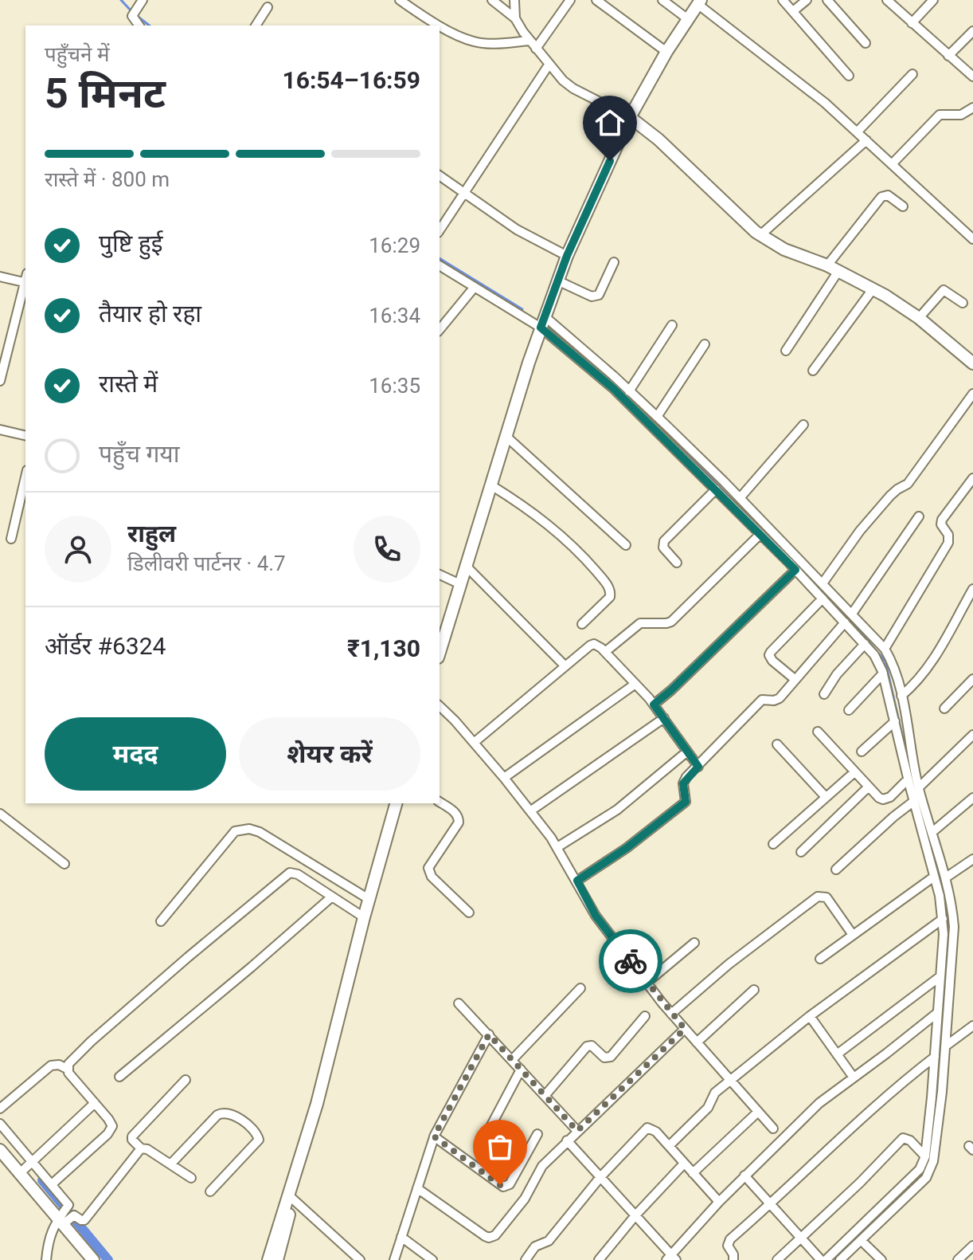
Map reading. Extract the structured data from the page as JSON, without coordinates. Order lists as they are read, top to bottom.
{
  "page": {
    "heading": ["5 मिनट", "पहुँचने में", "16:54–16:59"],
    "panel": [
      "राहुल",
      "डिलीवरी पार्टनर · 4.7",
      "ऑर्डर #6324",
      "₹1,130"
    ],
    "bar": "रास्ते में · 800 m",
    "list": [
      ["पुष्टि हुई", "16:29"],
      ["तैयार हो रहा", "16:34"],
      ["रास्ते में", "16:35"],
      "पहुँच गया"
    ],
    "buttons": ["मदद", "शेयर करें"]
  }
}
